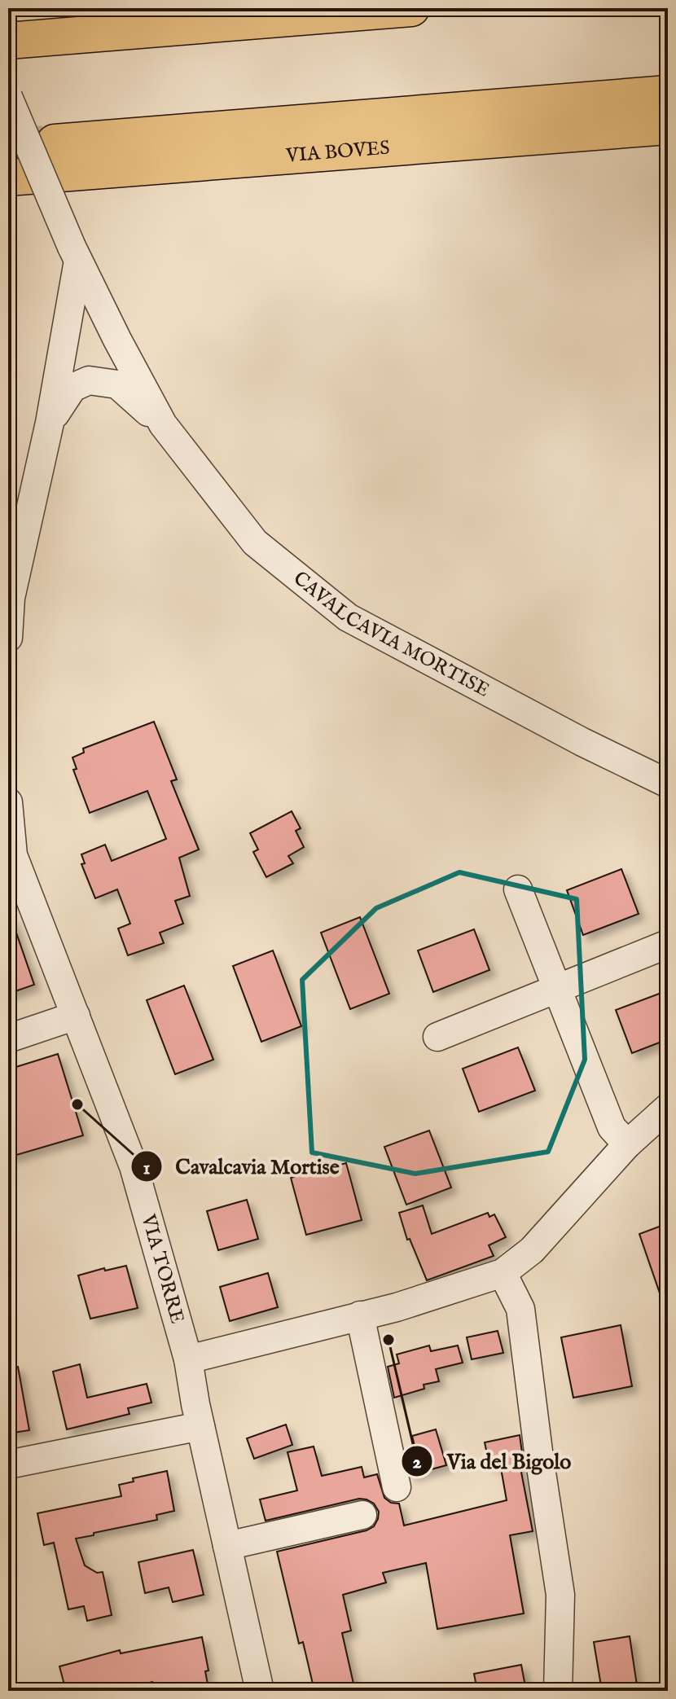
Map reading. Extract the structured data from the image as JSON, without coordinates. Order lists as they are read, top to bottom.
{
  "streets": {
    "highway": ["VIA BOVES"],
    "street": ["CAVALCAVIA MORTISE", "VIA TORRE"]
  },
  "places": ["Cavalcavia Mortise", "Via del Bigolo"]
}
